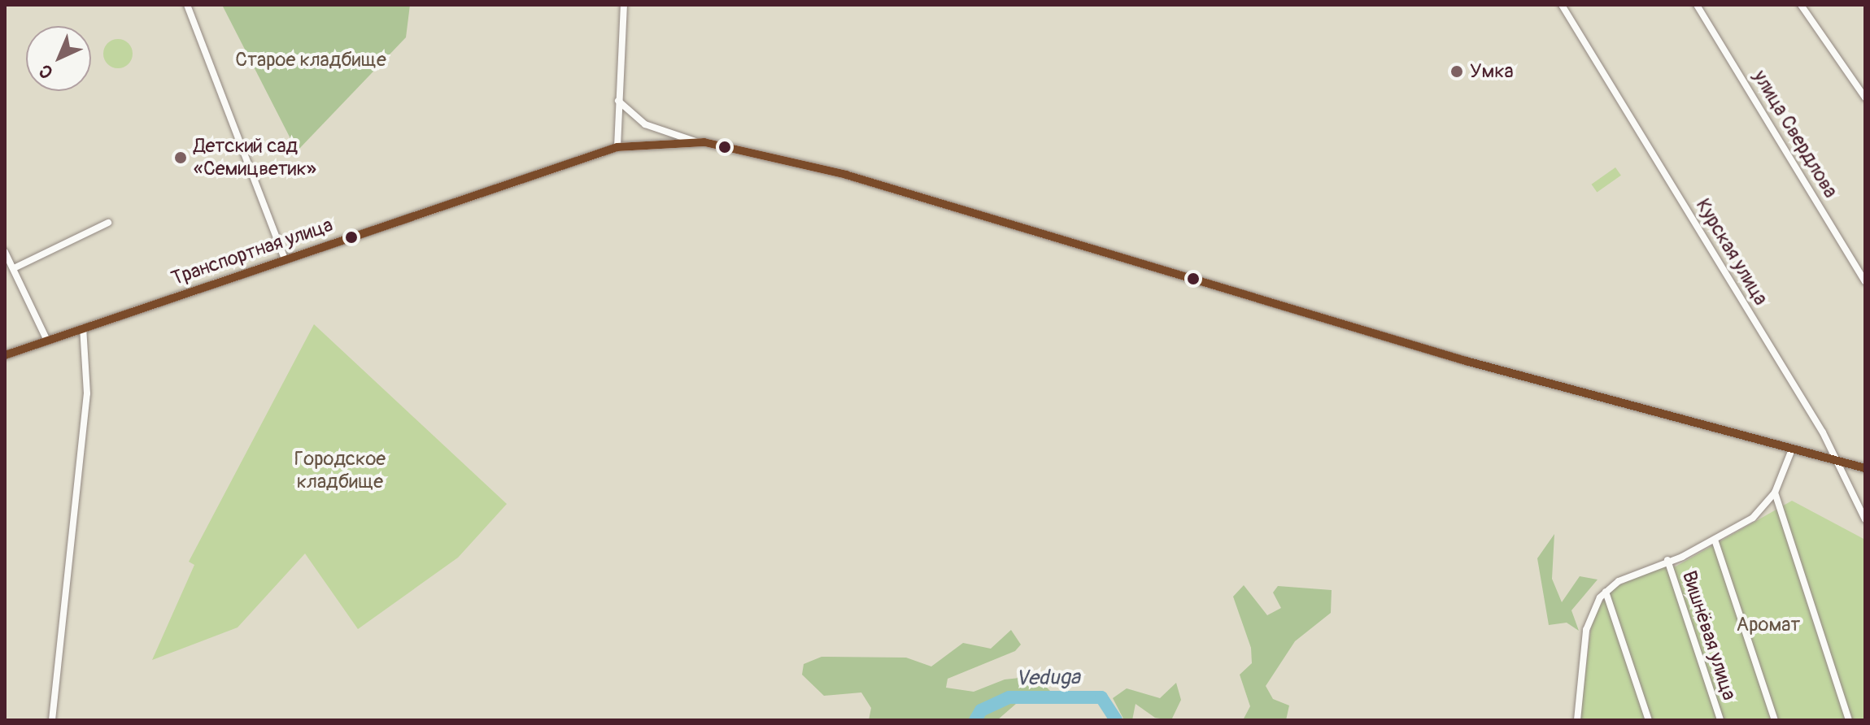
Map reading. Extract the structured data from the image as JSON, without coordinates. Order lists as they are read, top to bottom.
{
  "streets": {
    "main road": ["Транспортная улица"],
    "street": ["улица Свердлова", "Курская улица", "Вишнёвая улица"]
  },
  "crossings": [
    ["Транспортная улица", "Курская улица"]
  ],
  "water": ["Veduga"],
  "parks": ["Старое кладбище", "Городское кладбище", "Аромат"],
  "places": ["Умка", "Детский сад «Семицветик»"],
  "north": "bottom left"
}
